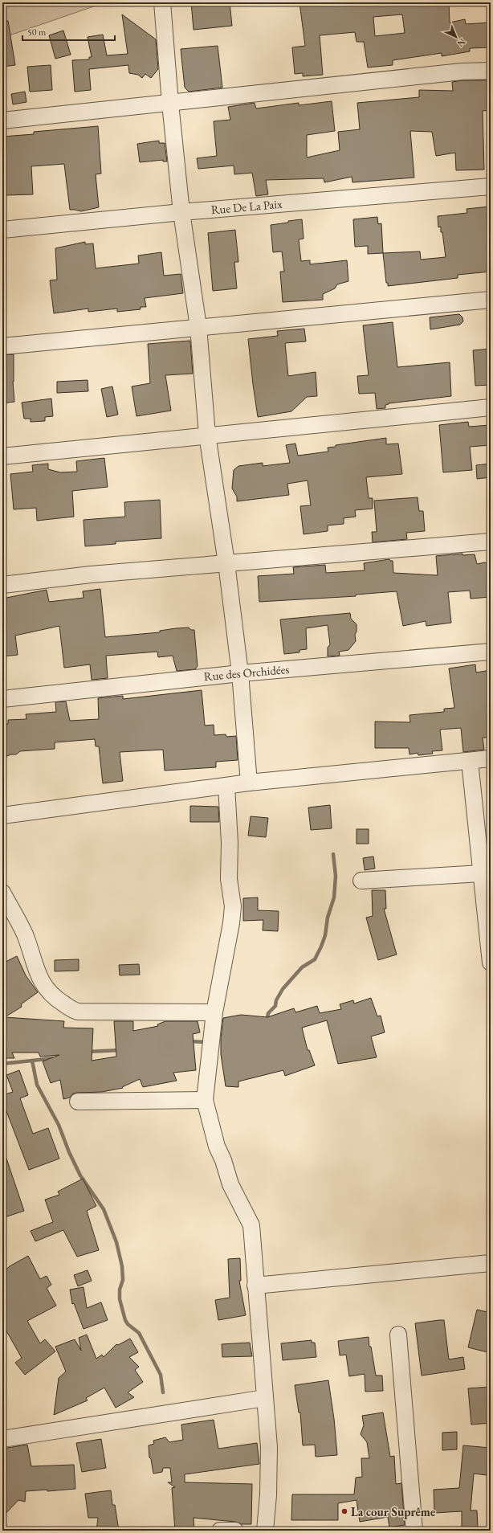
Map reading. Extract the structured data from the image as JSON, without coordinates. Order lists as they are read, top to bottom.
{
  "streets": {
    "street": ["Rue De La Paix", "Rue des Orchidées"]
  },
  "places": ["La cour Suprême"],
  "scale_bar": "50 m",
  "north": "bottom right"
}
